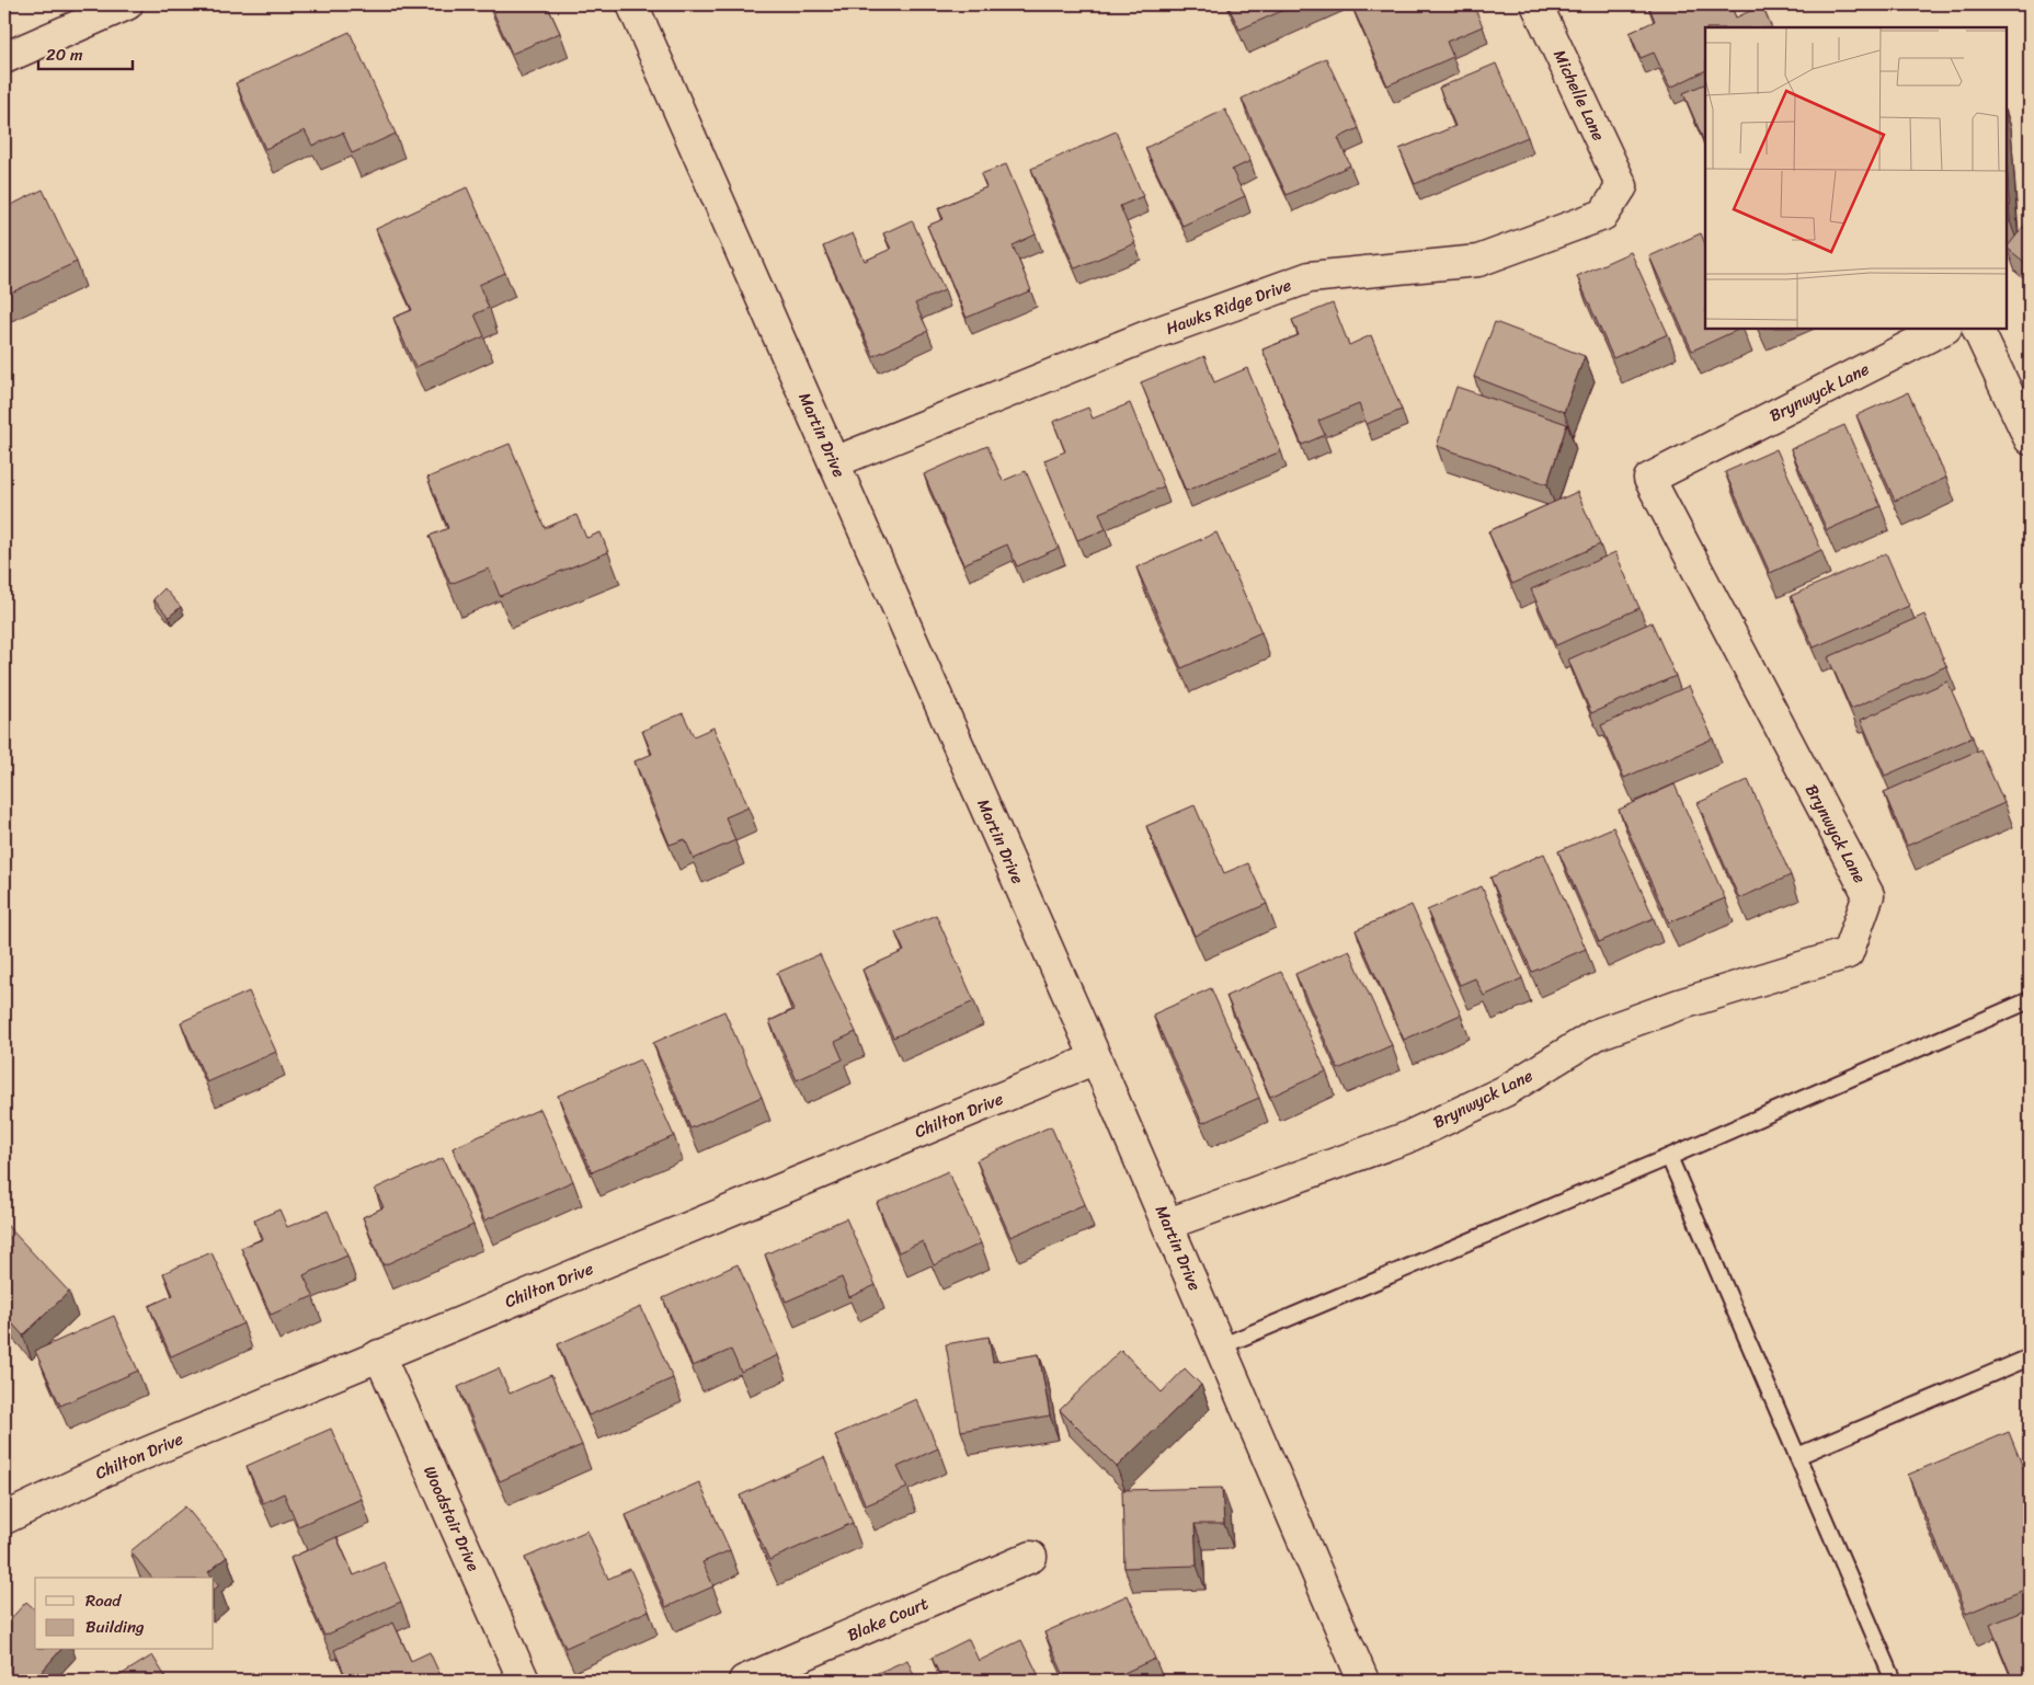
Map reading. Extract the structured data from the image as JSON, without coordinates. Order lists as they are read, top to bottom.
{
  "streets": {
    "street": [
      "Michelle Lane",
      "Hawks Ridge Drive",
      "Brynwyck Lane",
      "Martin Drive",
      "Chilton Drive",
      "Woodstair Drive",
      "Blake Court"
    ]
  },
  "crossings": [
    ["Michelle Lane", "Hawks Ridge Drive"],
    ["Hawks Ridge Drive", "Martin Drive"],
    ["Brynwyck Lane", "Martin Drive"],
    ["Martin Drive", "Chilton Drive"],
    ["Chilton Drive", "Woodstair Drive"]
  ],
  "legend": ["Road", "Building"],
  "scale_bar": "20 m"
}
